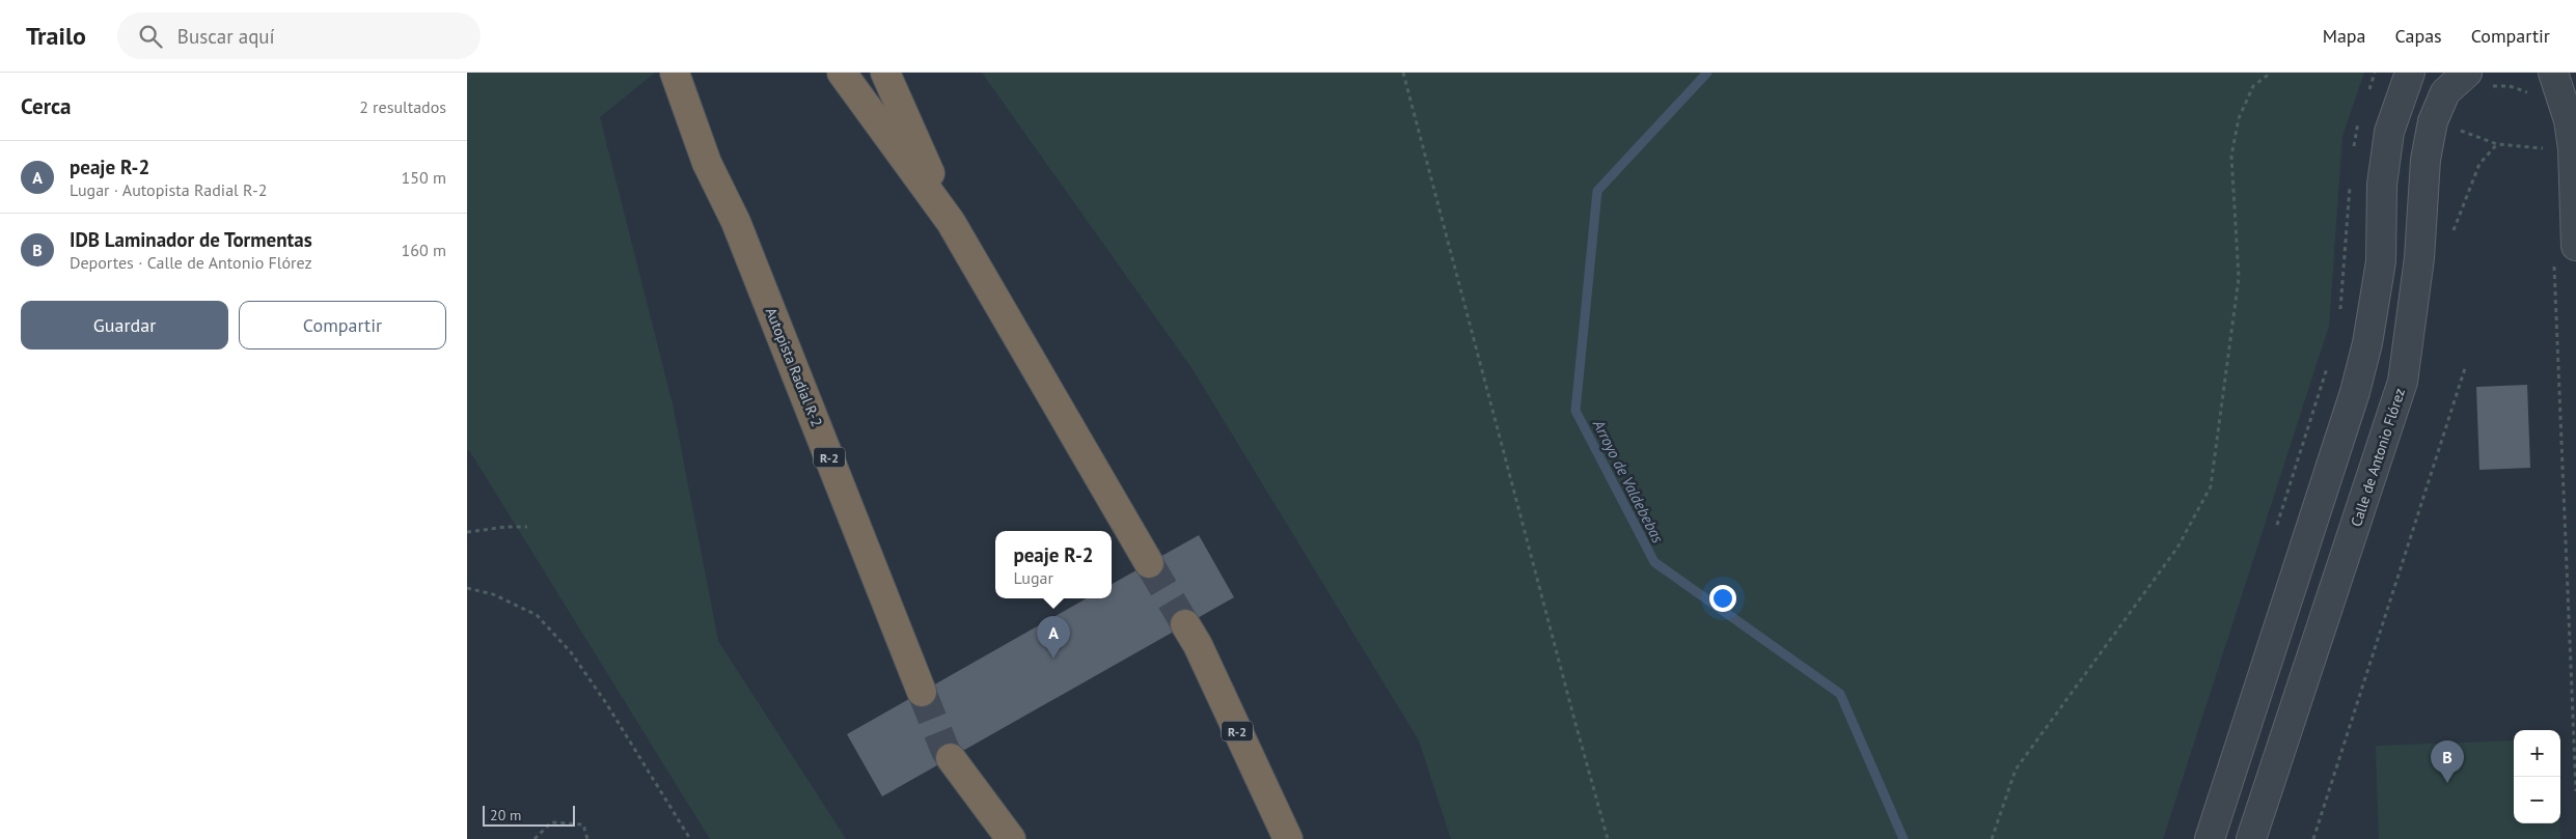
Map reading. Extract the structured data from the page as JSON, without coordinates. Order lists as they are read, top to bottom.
{
  "streets": {
    "highway": ["Autopista Radial R-2", "R-2"],
    "street": ["Calle de Antonio Flórez"]
  },
  "water": ["Arroyo de Valdebebas"],
  "scale_bar": "20 m",
  "page": {
    "header": "Trailo",
    "search": "Buscar aquí",
    "nav": ["Mapa", "Capas", "Compartir"],
    "heading": ["Cerca", "2 resultados"],
    "list": [
      {
        "mark": "A",
        "name": "peaje R-2",
        "note": "Lugar · Autopista Radial R-2",
        "value": "150 m"
      },
      {
        "mark": "B",
        "name": "IDB Laminador de Tormentas",
        "note": "Deportes · Calle de Antonio Flórez",
        "value": "160 m"
      }
    ],
    "buttons": ["Guardar", "Compartir"],
    "popup": ["peaje R-2", "Lugar"],
    "pins": ["A", "B"],
    "map_buttons": ["+", "−"],
    "scale": "20 m"
  }
}
